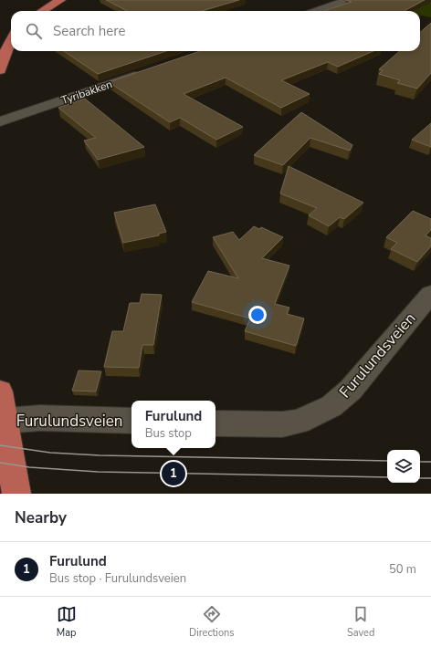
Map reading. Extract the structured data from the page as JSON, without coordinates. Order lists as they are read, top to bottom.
{
  "streets": {
    "street": ["Tyribakken", "Furulundsveien"]
  },
  "page": {
    "search": "Search here",
    "popup": ["Furulund", "Bus stop"],
    "pins": "1",
    "heading": "Nearby",
    "list": [
      {
        "mark": "1",
        "name": "Furulund",
        "note": "Bus stop · Furulundsveien",
        "value": "50 m"
      }
    ],
    "nav": ["Map", "Directions", "Saved"]
  }
}
